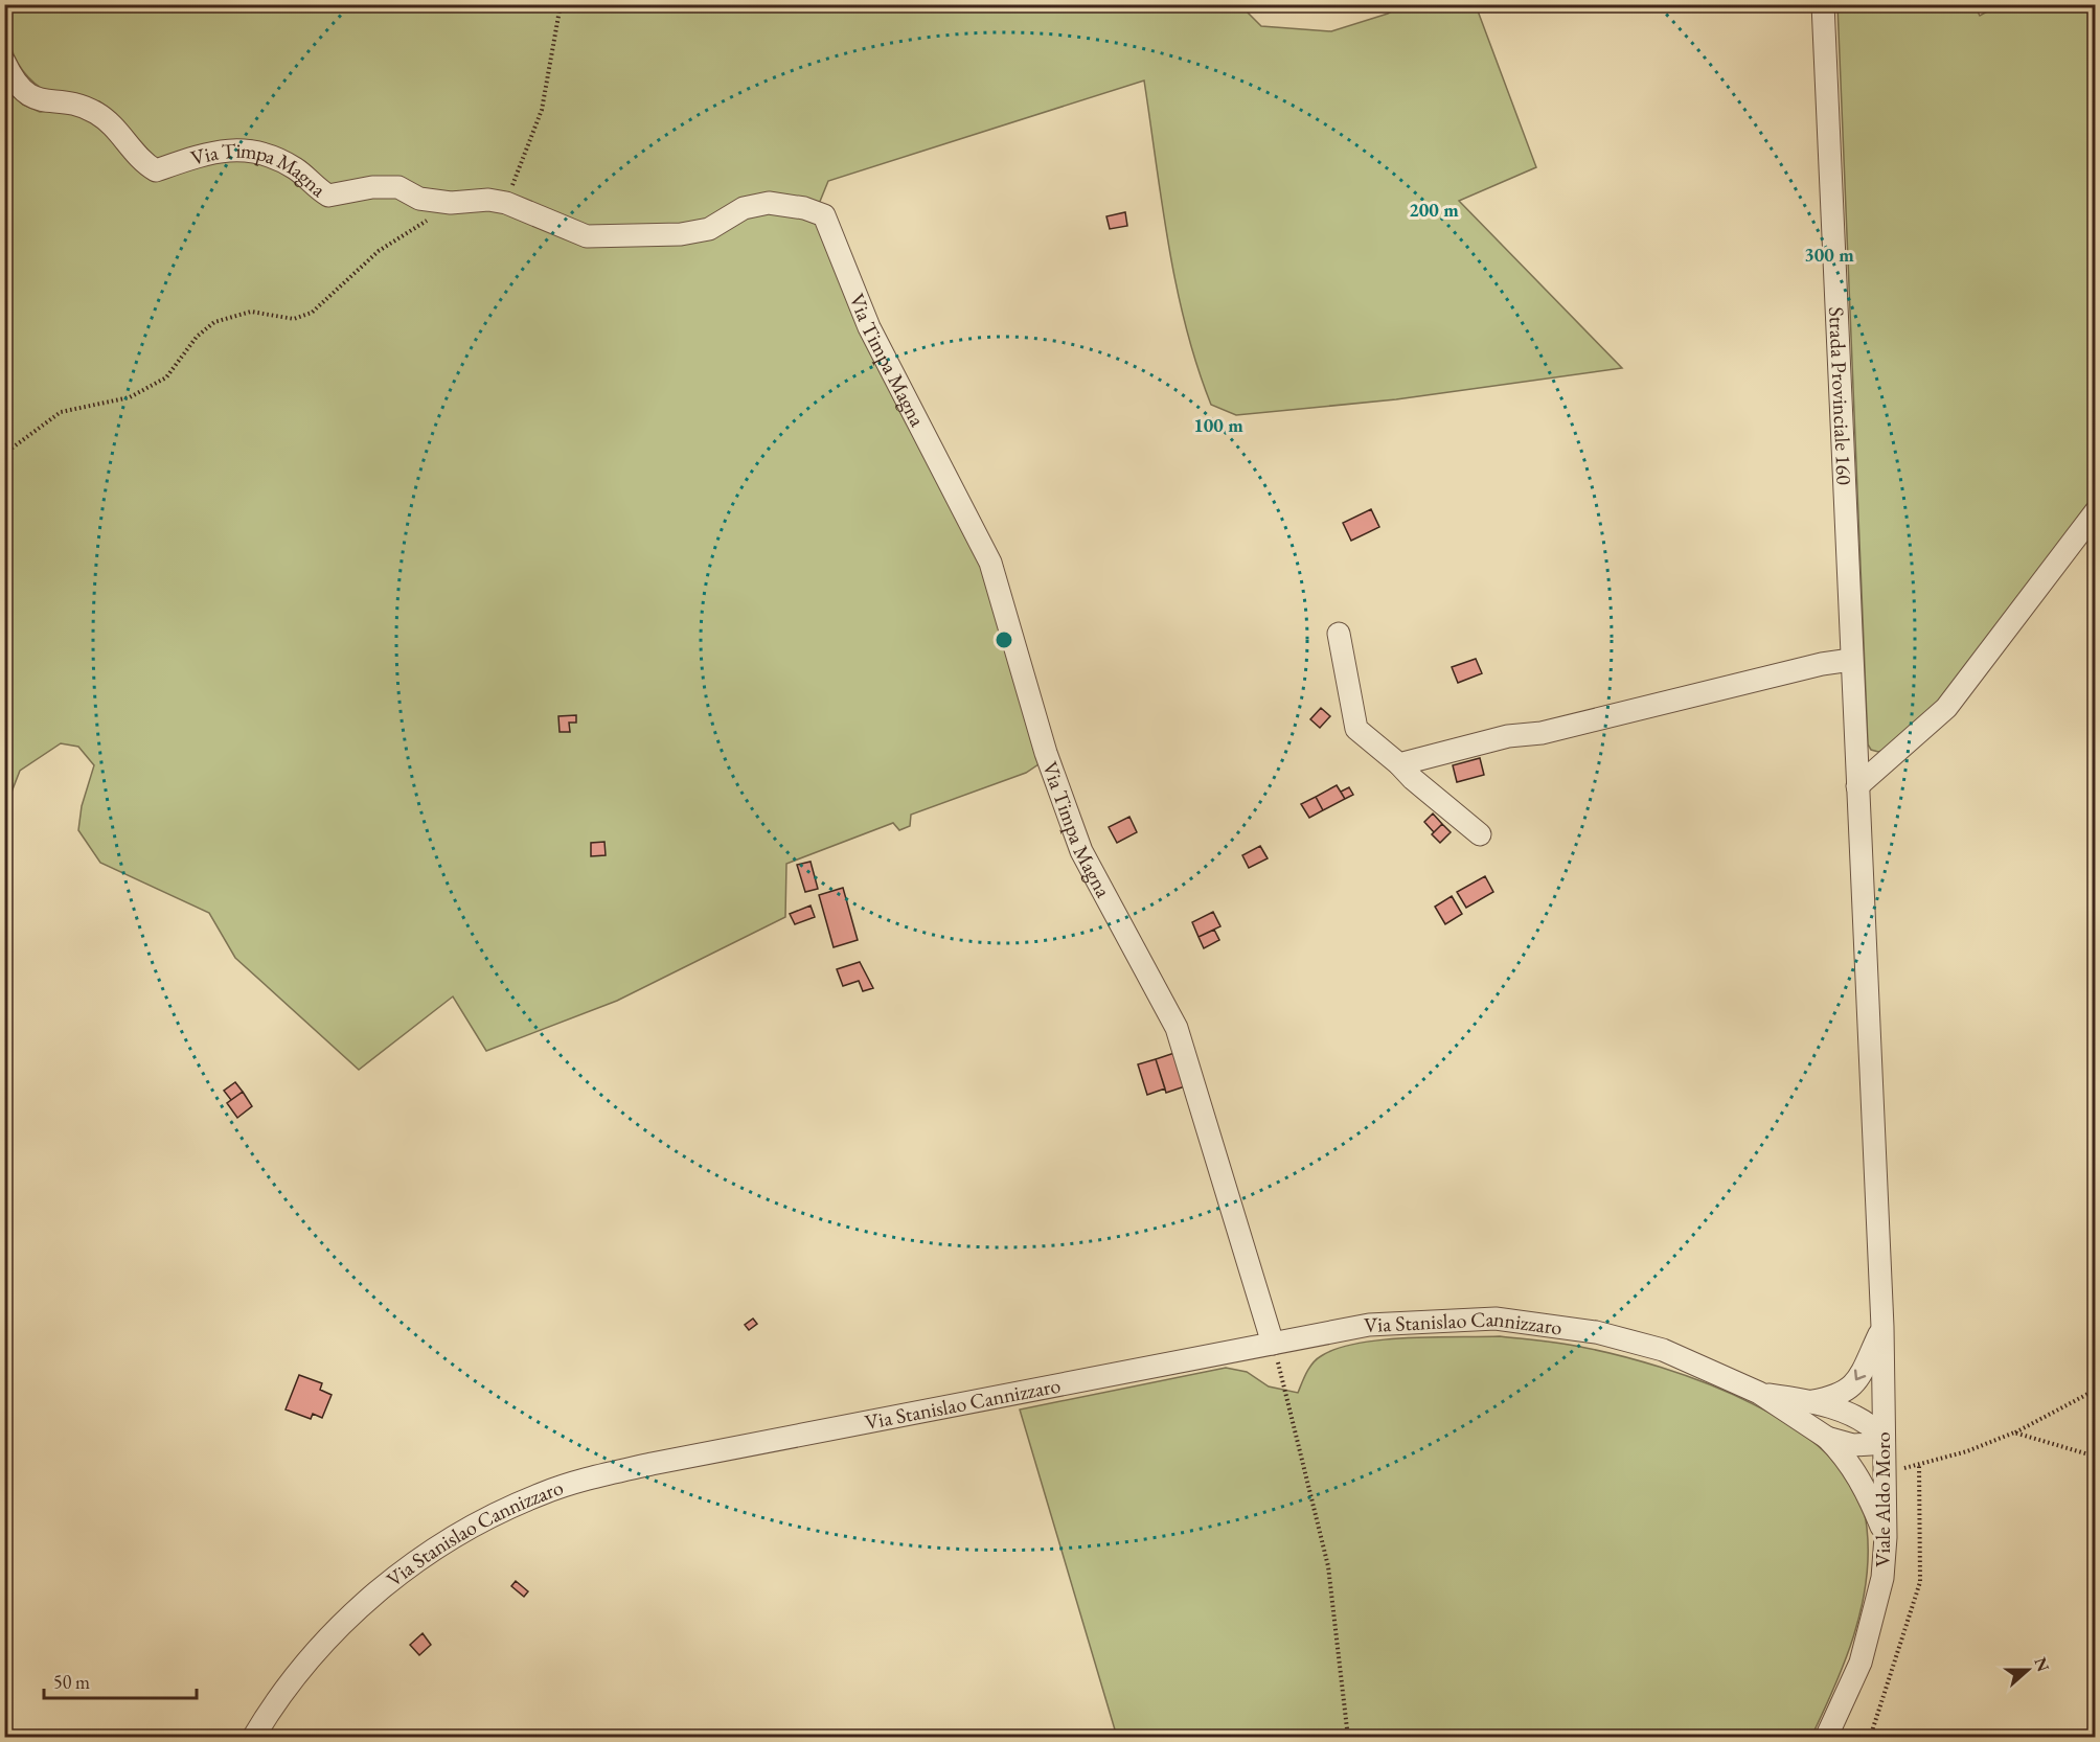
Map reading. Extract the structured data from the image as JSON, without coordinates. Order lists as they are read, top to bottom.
{
  "streets": {
    "street": [
      "Via Timpa Magna",
      "Strada Provinciale 160",
      "Via Stanislao Cannizzaro",
      "Viale Aldo Moro"
    ]
  },
  "crossings": [
    ["Via Timpa Magna", "Via Stanislao Cannizzaro"],
    ["Strada Provinciale 160", "Viale Aldo Moro"]
  ],
  "scale_bar": "50 m",
  "north": "right",
  "rings": ["200 m", "300 m", "100 m"]
}
